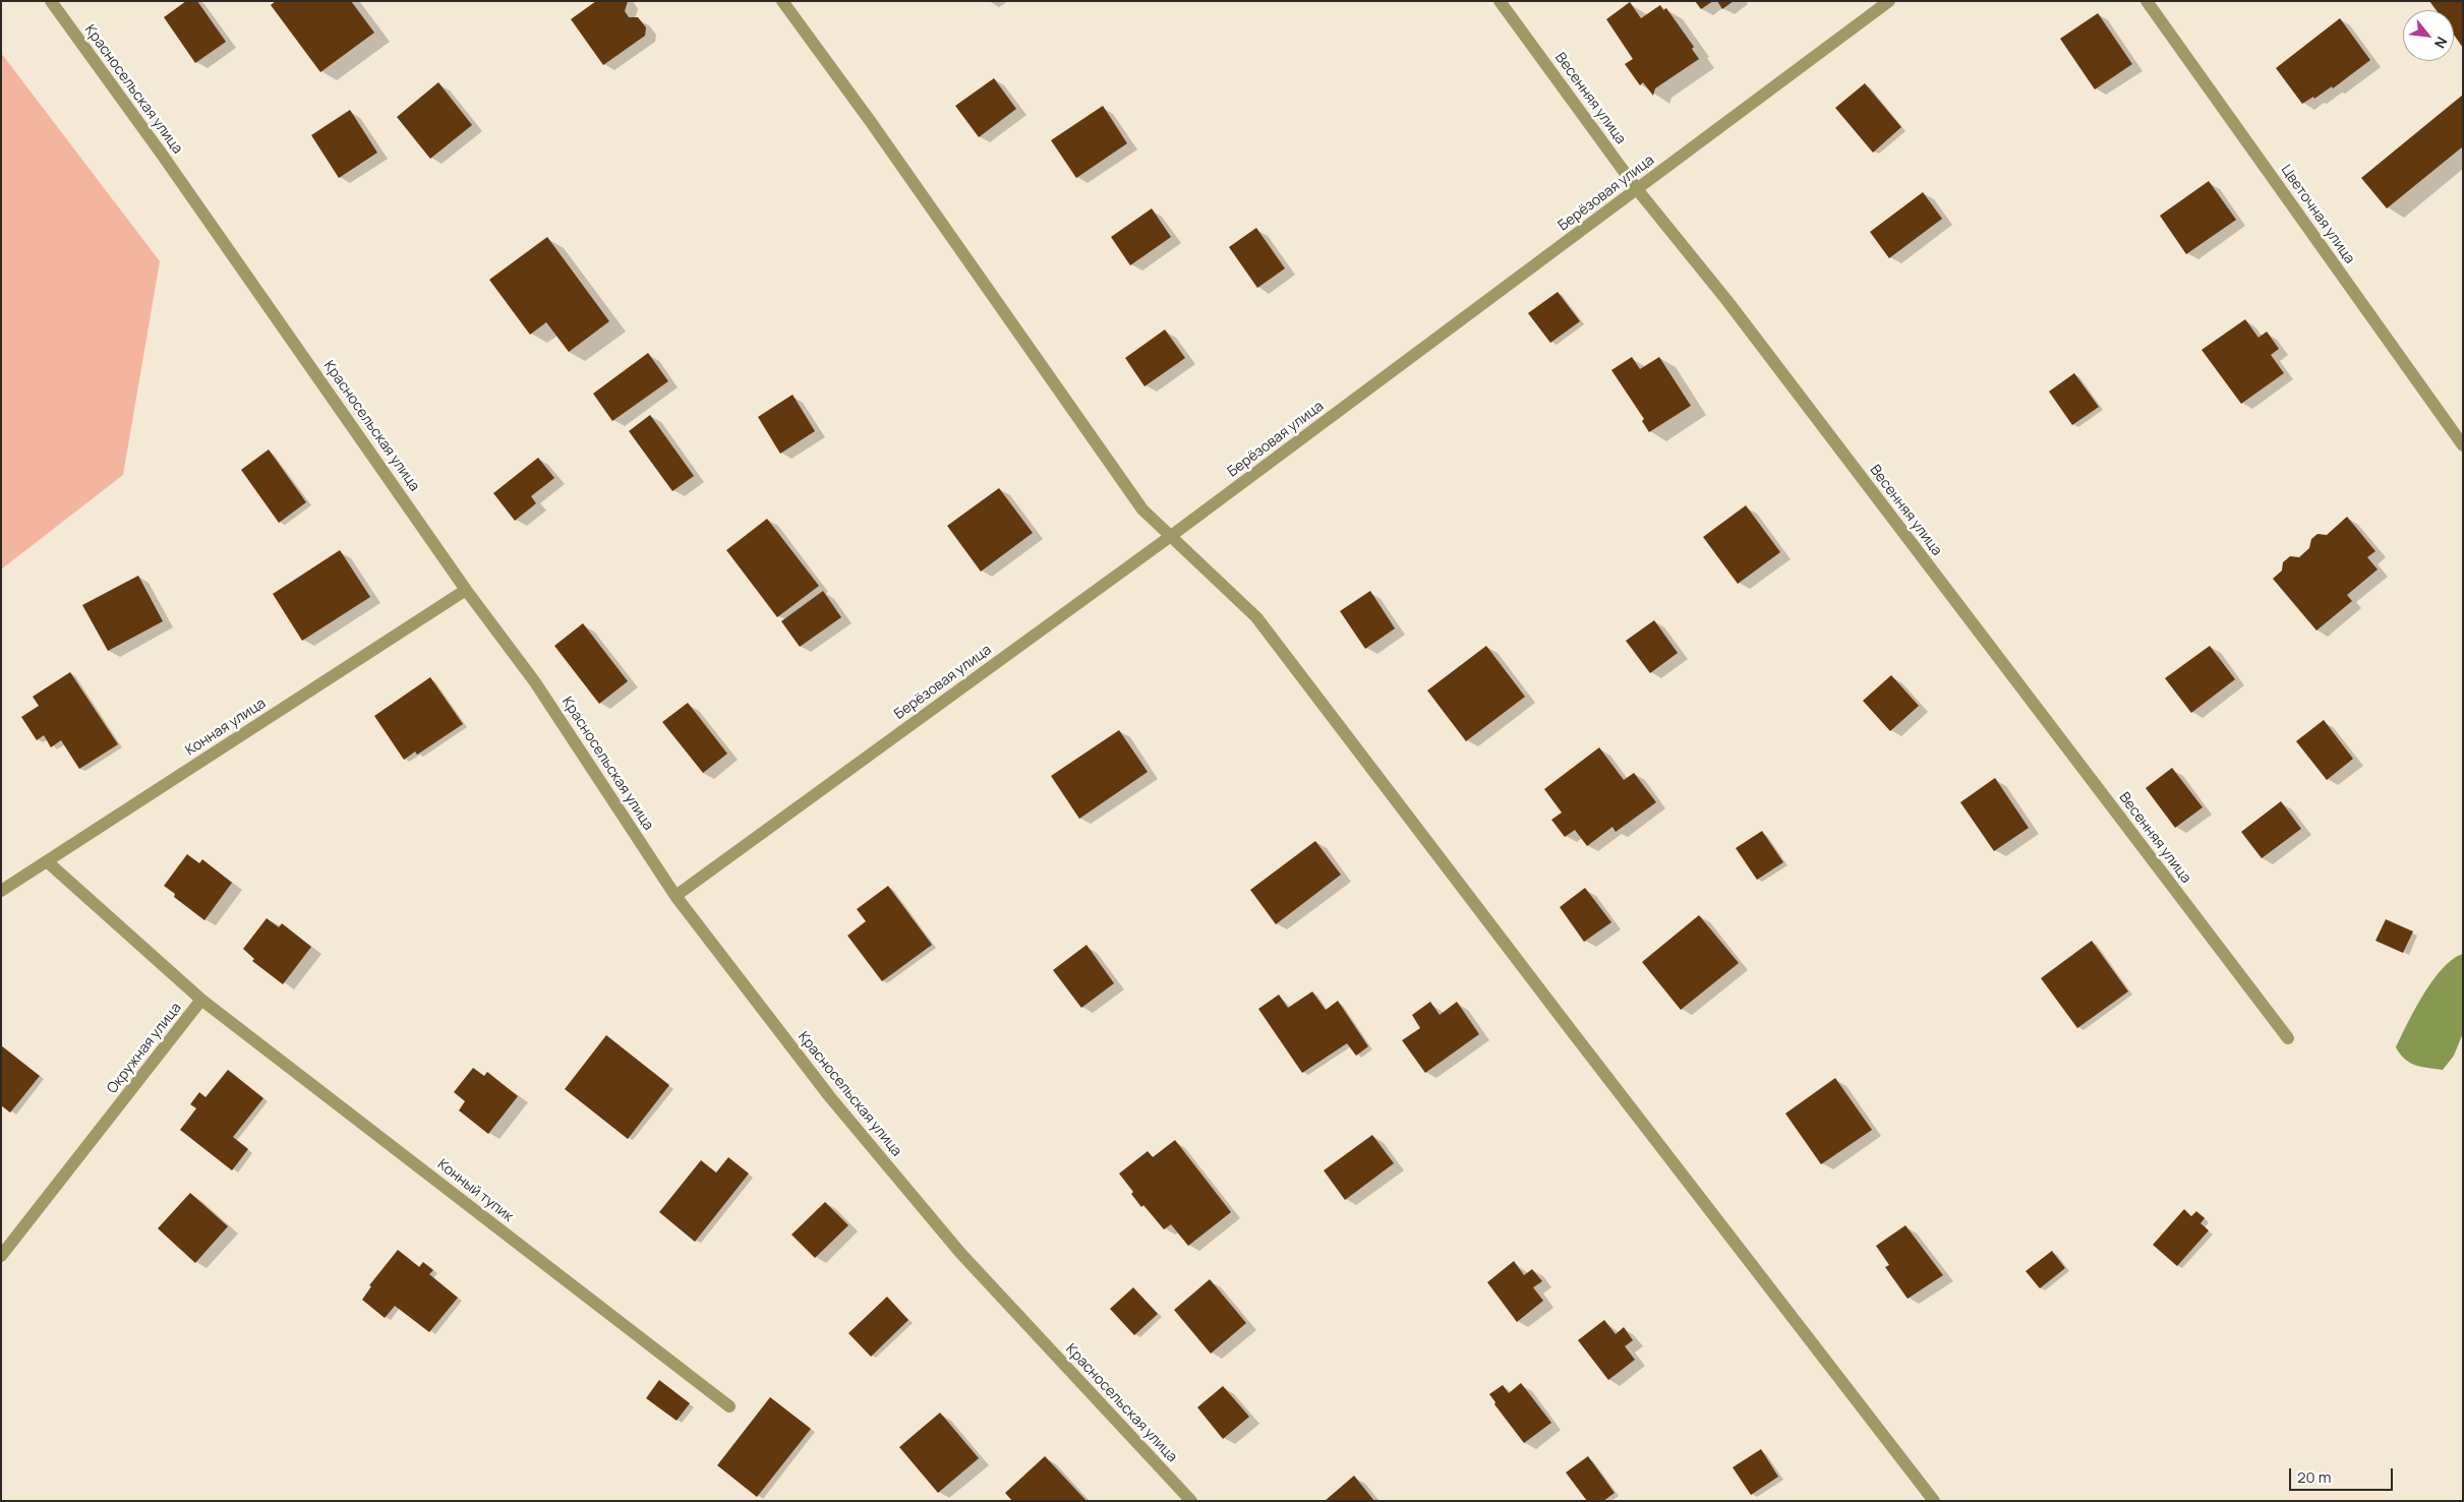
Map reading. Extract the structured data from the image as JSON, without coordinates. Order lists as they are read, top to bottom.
{
  "streets": {
    "street": [
      "Красносельская улица",
      "Весенняя улица",
      "Берёзовая улица",
      "Цветочная улица",
      "Конная улица",
      "Окружная улица",
      "Конный тупик"
    ]
  },
  "crossings": [
    ["Красносельская улица", "Берёзовая улица"],
    ["Красносельская улица", "Конная улица"],
    ["Весенняя улица", "Берёзовая улица"],
    ["Конная улица", "Окружная улица"],
    ["Окружная улица", "Конный тупик"]
  ],
  "scale_bar": "20 m",
  "north": "bottom right"
}
